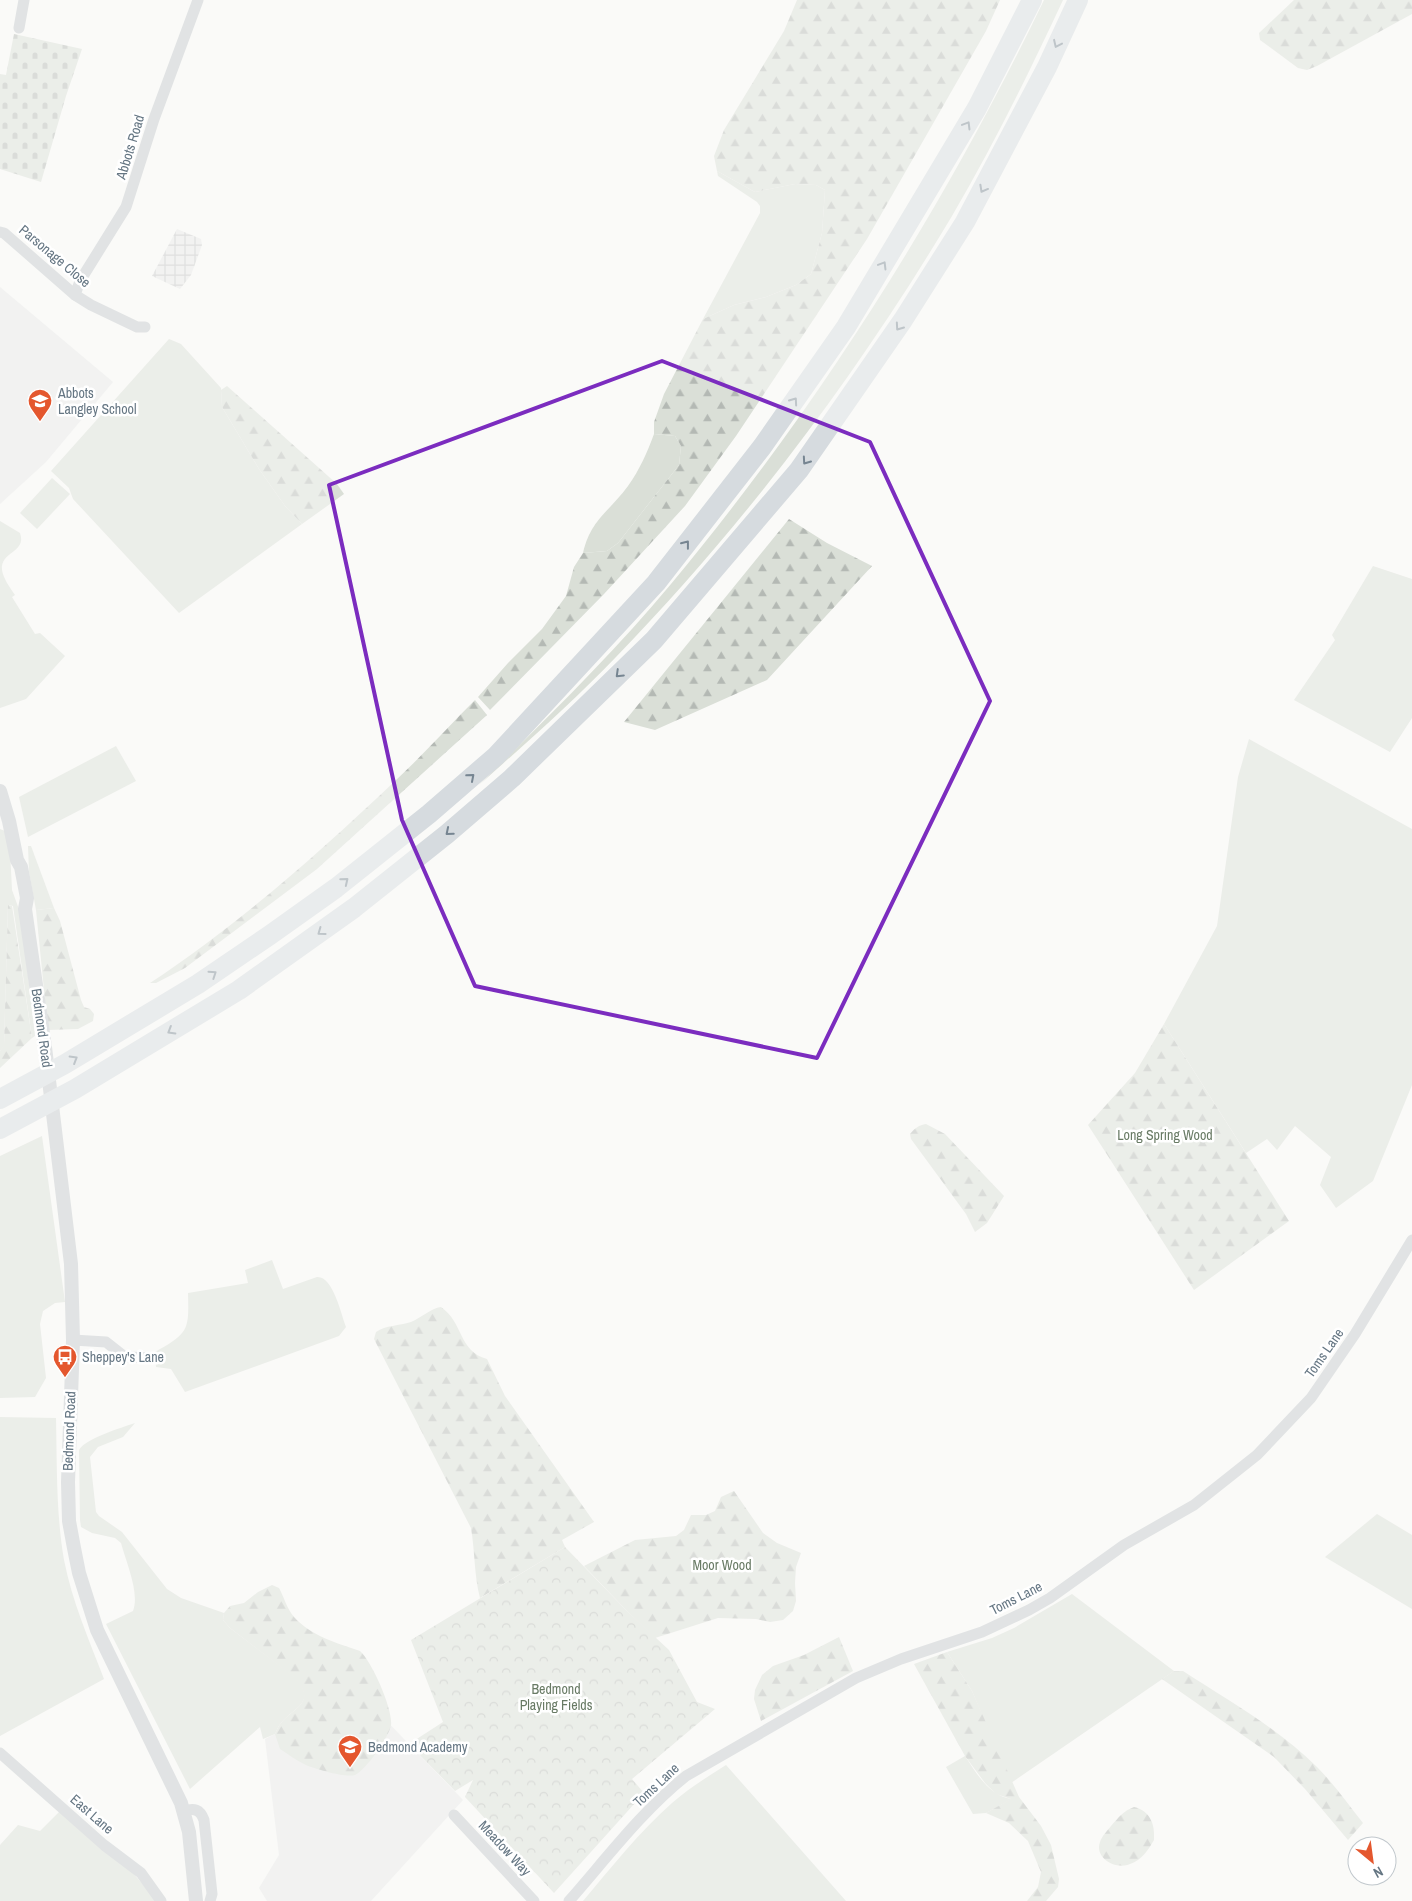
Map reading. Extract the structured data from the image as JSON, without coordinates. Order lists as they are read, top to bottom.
{
  "streets": {
    "street": [
      "Abbots Road",
      "Parsonage Close",
      "Bedmond Road",
      "Toms Lane",
      "East Lane",
      "Meadow Way"
    ]
  },
  "crossings": [
    ["Abbots Road", "Parsonage Close"]
  ],
  "parks": ["Long Spring Wood", "Moor Wood", "Bedmond Playing Fields"],
  "places": {
    "school or university": ["Abbots Langley School", "Bedmond Academy"],
    "bus stop": ["Sheppey's Lane"]
  },
  "north": "bottom right"
}
